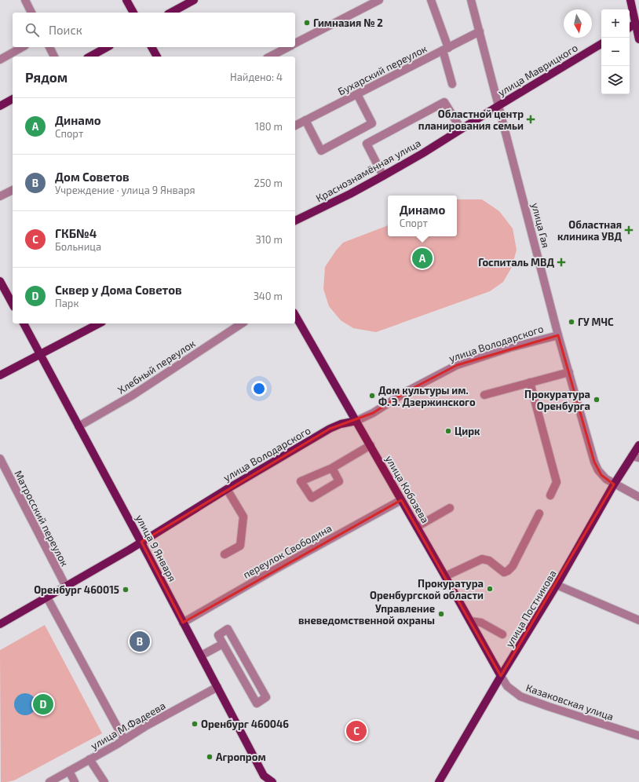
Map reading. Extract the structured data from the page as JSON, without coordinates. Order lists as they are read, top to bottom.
{
  "streets": {
    "main road": [
      "улица Маврицкого",
      "Краснознамённая улица",
      "улица Володарского",
      "улица Кобозева",
      "улица 9 Января",
      "улица Постникова"
    ],
    "street": [
      "Бухарский переулок",
      "улица Гая",
      "Хлебный переулок",
      "Матросский переулок",
      "переулок Свободина",
      "Казаковская улица",
      "улица М.Фадеева"
    ]
  },
  "crossings": [
    ["Бухарский переулок", "улица Гая"],
    ["улица Маврицкого", "Краснознамённая улица"],
    ["улица Маврицкого", "улица Гая"],
    ["Краснознамённая улица", "улица Гая"],
    ["улица Гая", "улица Володарского"],
    ["улица Гая", "улица Постникова"],
    ["улица Володарского", "улица Кобозева"],
    ["улица Володарского", "Матросский переулок"],
    ["улица Володарского", "улица 9 Января"],
    ["Хлебный переулок", "улица 9 Января"],
    ["улица Кобозева", "переулок Свободина"],
    ["улица Кобозева", "улица Постникова"],
    ["улица Кобозева", "Казаковская улица"],
    ["улица 9 Января", "переулок Свободина"],
    ["улица 9 Января", "улица М.Фадеева"],
    ["улица Постникова", "Казаковская улица"]
  ],
  "places": {
    "other": [
      "Гимназия № 2",
      "ГУ МЧС",
      "Дом культуры им. Ф. Э. Дзержинского",
      "Прокуратура Оренбурга",
      "Цирк",
      "Прокуратура Оренбургской области",
      "Оренбург 460015",
      "Управление вневедомственной охраны",
      "Оренбург 460046",
      "Агропром"
    ],
    "health": ["Областной центр планирования семьи", "Областная клиника УВД", "Госпиталь МВД"]
  },
  "north": "bottom",
  "page": {
    "map_buttons": ["+", "−"],
    "search": "Поиск",
    "heading": ["Рядом", "Найдено: 4"],
    "list": [
      {
        "mark": "A",
        "name": "Динамо",
        "note": "Спорт",
        "value": "180 m"
      },
      {
        "mark": "B",
        "name": "Дом Советов",
        "note": "Учреждение · улица 9 Января",
        "value": "250 m"
      },
      {
        "mark": "C",
        "name": "ГКБ№4",
        "note": "Больница",
        "value": "310 m"
      },
      {
        "mark": "D",
        "name": "Сквер у Дома Советов",
        "note": "Парк",
        "value": "340 m"
      }
    ],
    "popup": ["Динамо", "Спорт"],
    "pins": [
      "A",
      "B",
      "D",
      "C"
    ]
  }
}
